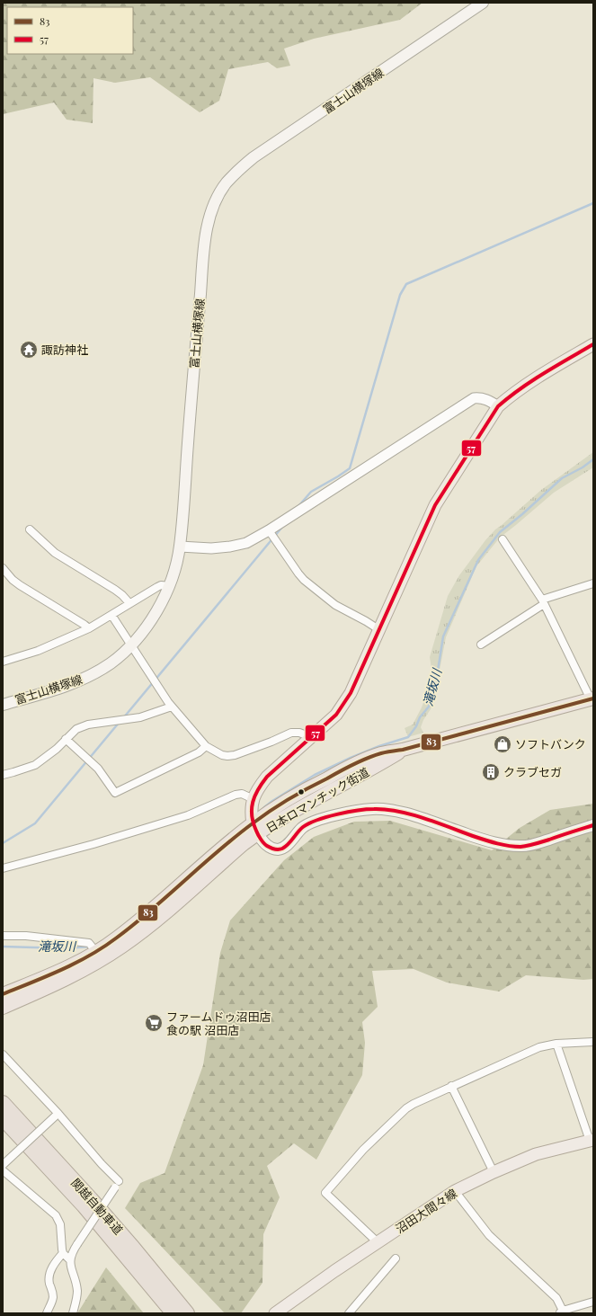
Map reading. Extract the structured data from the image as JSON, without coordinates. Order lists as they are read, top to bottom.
{
  "streets": {
    "highway": ["日本ロマンチック街道", "関越自動車道"],
    "main road": ["富士山横塚線", "沼田大間々線"]
  },
  "water": ["滝坂川"],
  "places": {
    "temple": ["諏訪神社"],
    "shop": ["ソフトバンク"],
    "building": ["クラブセガ"],
    "supermarket": ["ファームドゥ沼田店 食の駅 沼田店"]
  },
  "lines": ["transit line 57", "transit line 83"],
  "legend": ["83", "57"]
}
